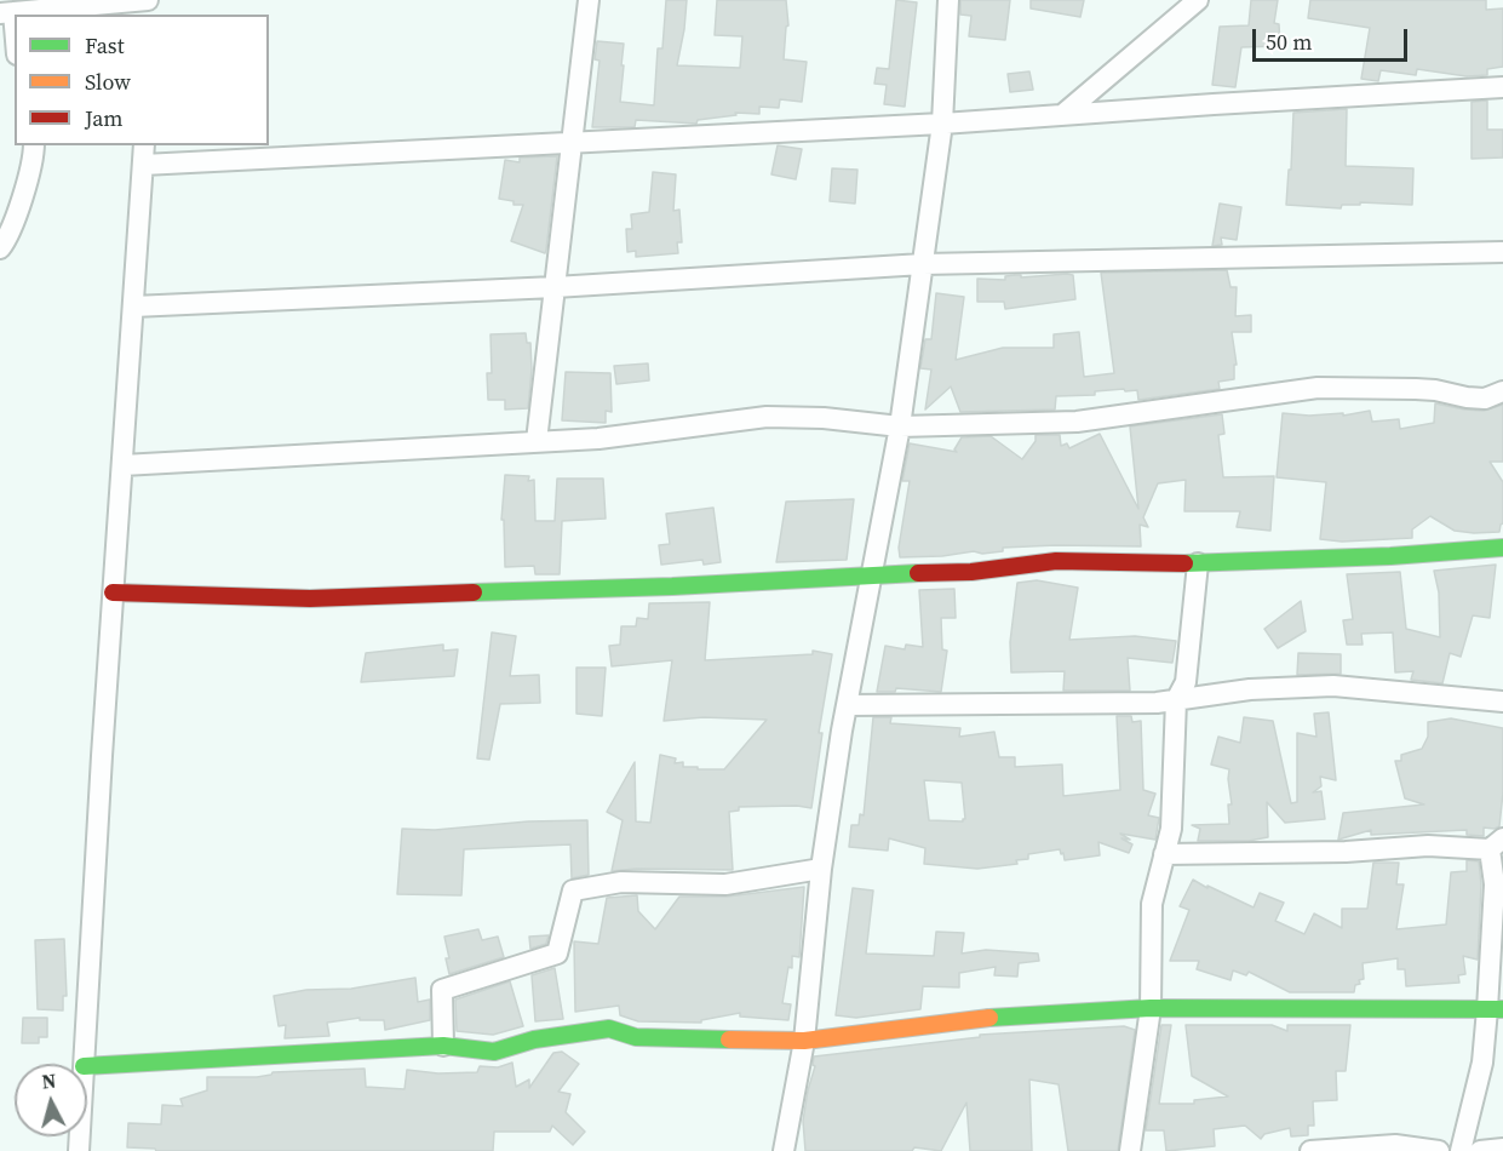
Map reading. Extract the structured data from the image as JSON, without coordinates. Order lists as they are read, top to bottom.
{
  "legend": ["Fast", "Slow", "Jam"],
  "scale_bar": "50 m",
  "north": "top"
}
